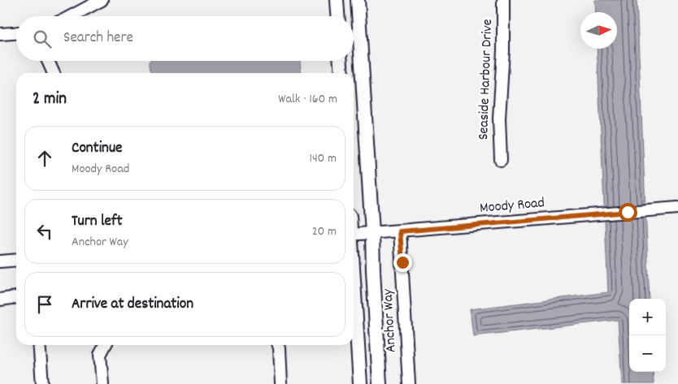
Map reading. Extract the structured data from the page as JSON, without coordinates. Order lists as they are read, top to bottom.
{
  "streets": {
    "street": ["Seaside Harbour Drive", "Moody Road", "Anchor Way"]
  },
  "crossings": [
    ["Moody Road", "Anchor Way"]
  ],
  "north": "right",
  "page": {
    "search": "Search here",
    "heading": ["2 min", "Walk · 160 m"],
    "list": [
      ["Continue", "Moody Road", "140 m"],
      ["Turn left", "Anchor Way", "20 m"],
      "Arrive at destination"
    ],
    "map_buttons": ["+", "−"]
  }
}
